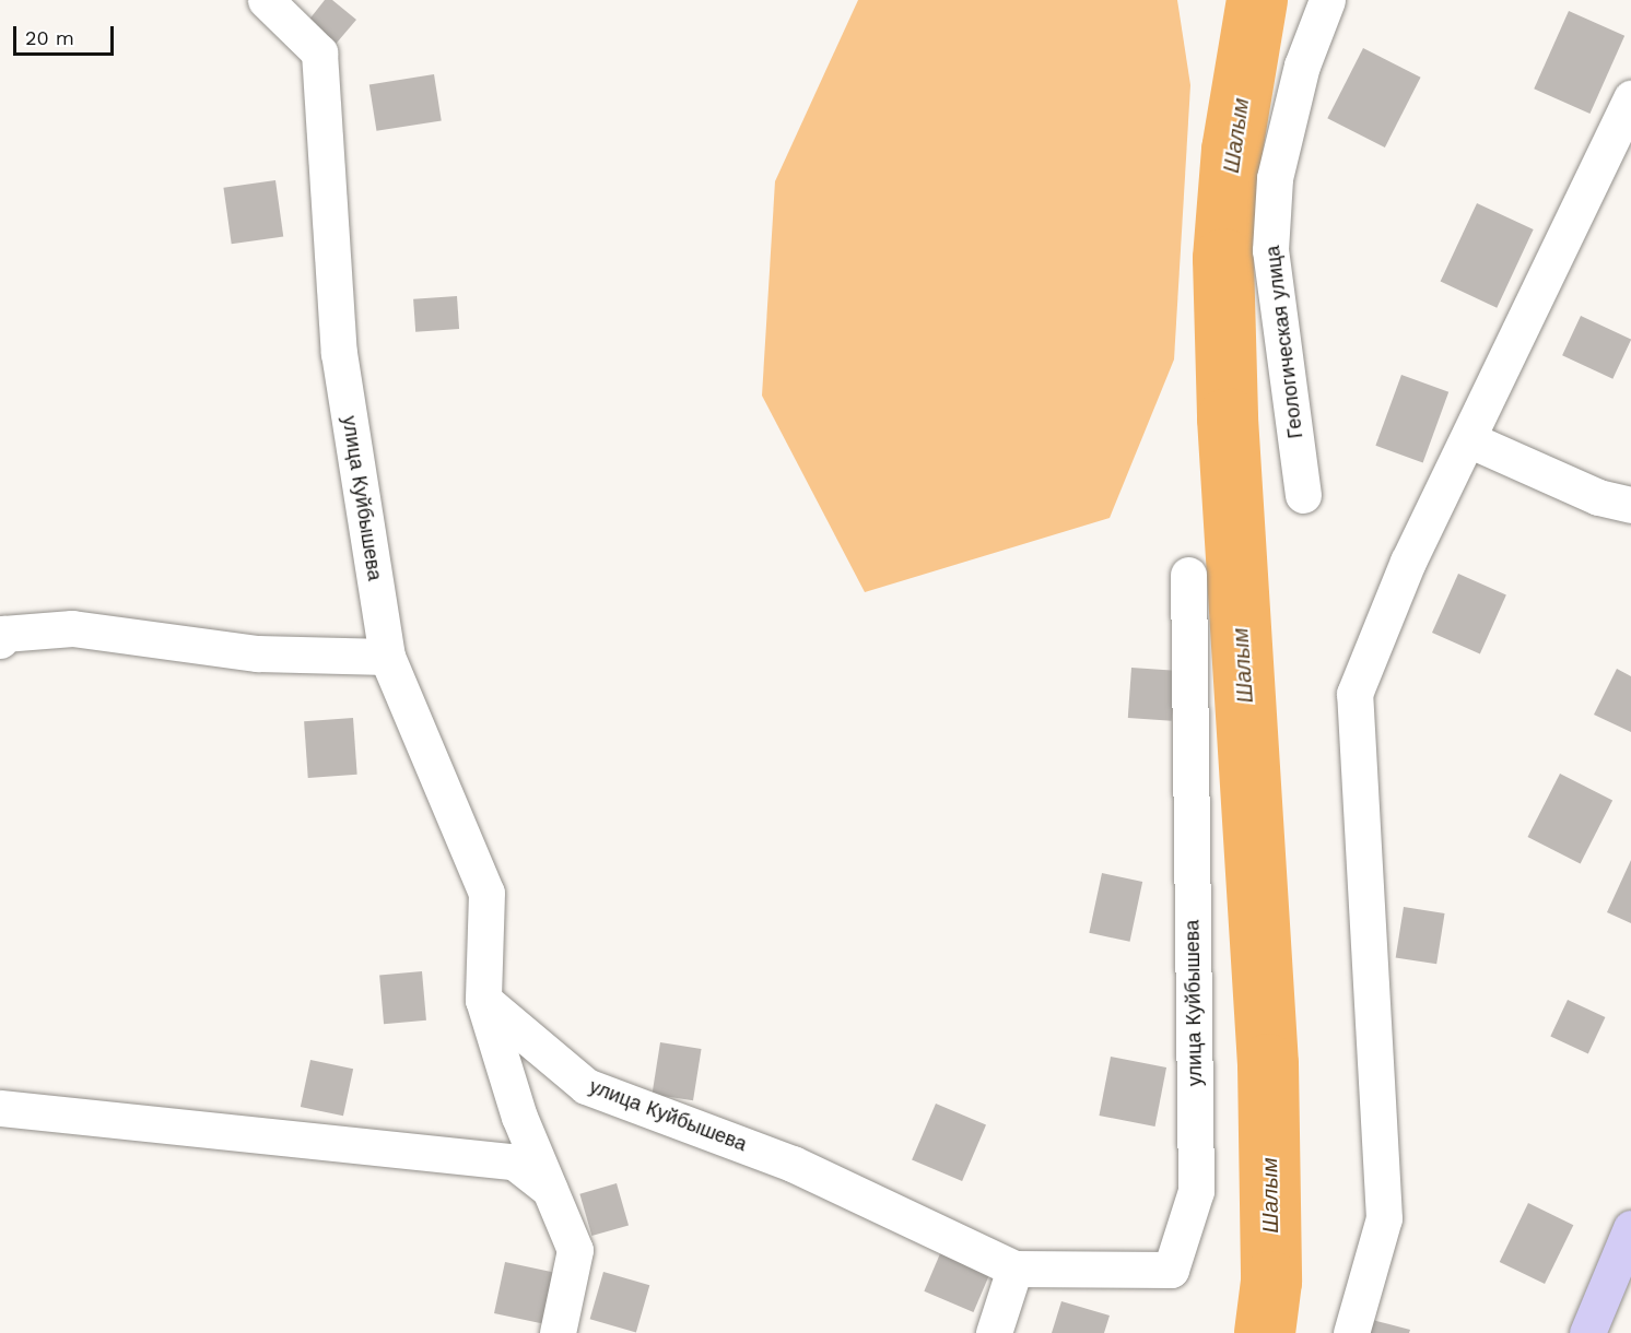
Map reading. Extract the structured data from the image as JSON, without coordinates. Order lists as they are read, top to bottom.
{
  "streets": {
    "street": ["Геологическая улица", "улица Куйбышева"]
  },
  "water": ["Шалым"],
  "scale_bar": "20 m"
}
